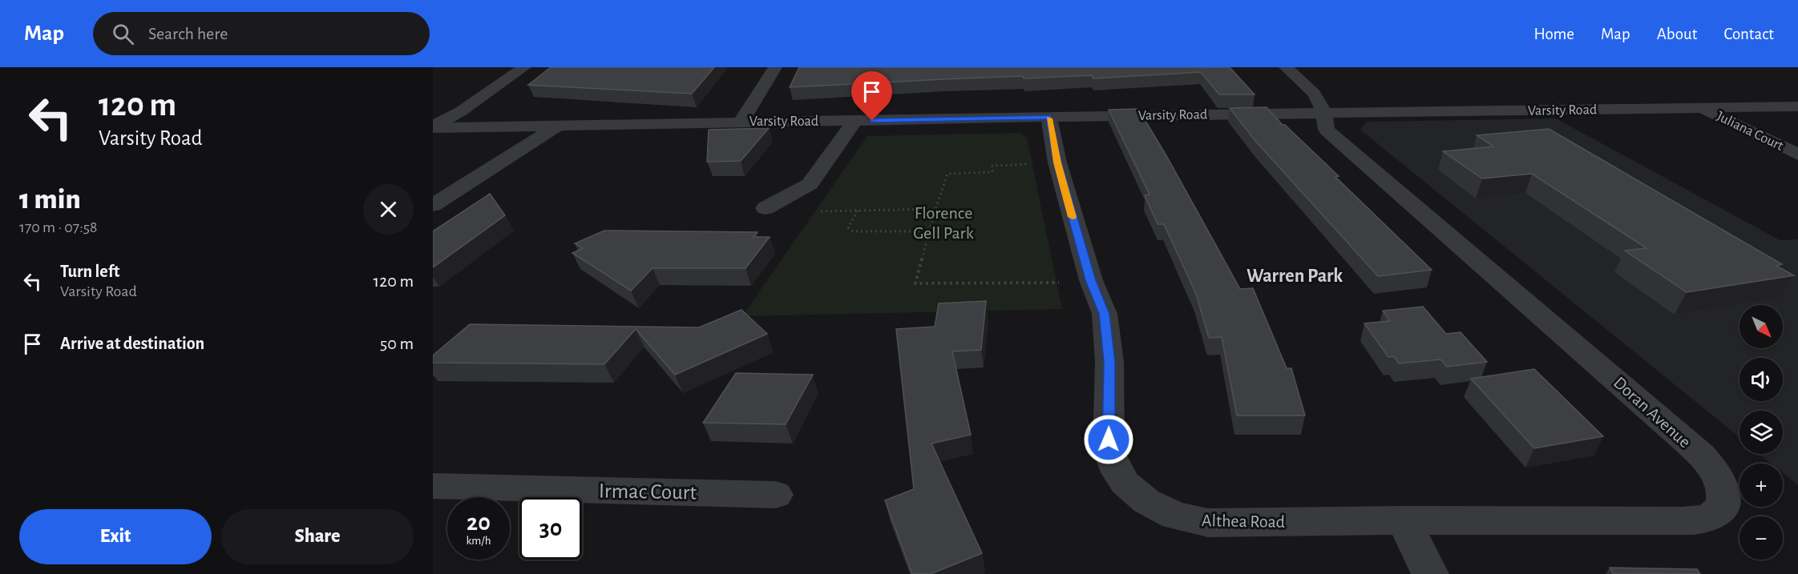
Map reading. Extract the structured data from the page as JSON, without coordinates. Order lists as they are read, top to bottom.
{
  "streets": {
    "street": [
      "Varsity Road",
      "Juliana Court",
      "Doran Avenue",
      "Irmac Court",
      "Althea Road"
    ]
  },
  "crossings": [
    ["Varsity Road", "Juliana Court"],
    ["Varsity Road", "Doran Avenue"],
    ["Varsity Road", "Althea Road"],
    ["Doran Avenue", "Althea Road"]
  ],
  "districts": ["Warren Park"],
  "parks": ["Florence Gell Park"],
  "north": "bottom right",
  "page": {
    "header": "Map",
    "search": "Search here",
    "nav": [
      "Home",
      "Map",
      "About",
      "Contact"
    ],
    "turn": ["120 m", "Varsity Road"],
    "heading": ["1 min", "170 m · 07:58"],
    "list": [
      {
        "name": "Turn left",
        "note": "Varsity Road",
        "value": "120 m"
      },
      {
        "name": "Arrive at destination",
        "value": "50 m"
      }
    ],
    "map_buttons": ["+", "−"],
    "speed": "20 km/h",
    "limit": "30",
    "buttons": ["Exit", "Share"]
  }
}
